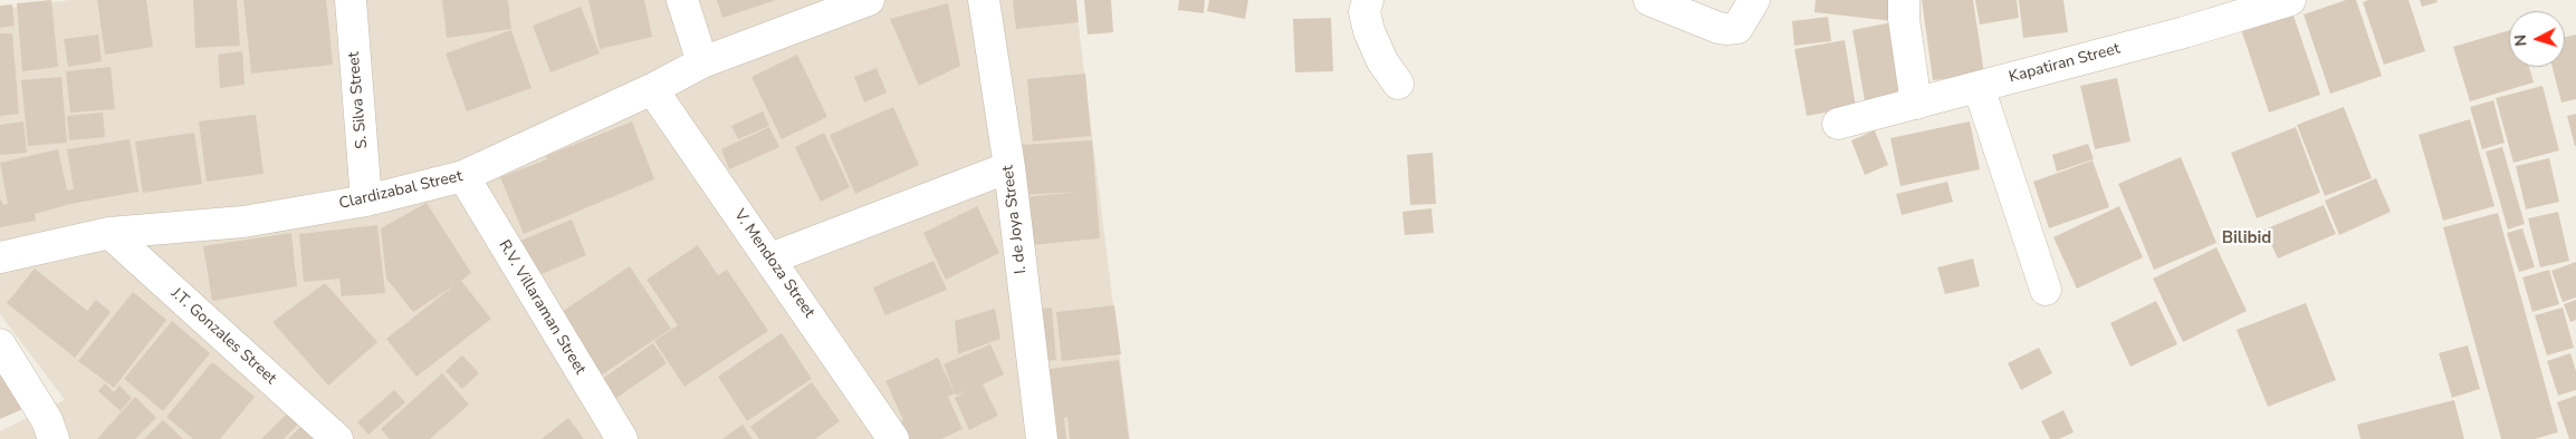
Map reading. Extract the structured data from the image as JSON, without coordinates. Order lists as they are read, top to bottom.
{
  "streets": {
    "street": [
      "Kapatiran Street",
      "S. Silva Street",
      "Clardizabal Street",
      "I. de Joya Street",
      "V. Mendoza Street",
      "R.V. Villaraman Street",
      "J.T. Gonzales Street"
    ]
  },
  "crossings": [
    ["S. Silva Street", "Clardizabal Street"],
    ["Clardizabal Street", "V. Mendoza Street"],
    ["Clardizabal Street", "R.V. Villaraman Street"],
    ["Clardizabal Street", "J.T. Gonzales Street"]
  ],
  "districts": ["Bilibid"],
  "north": "left"
}
